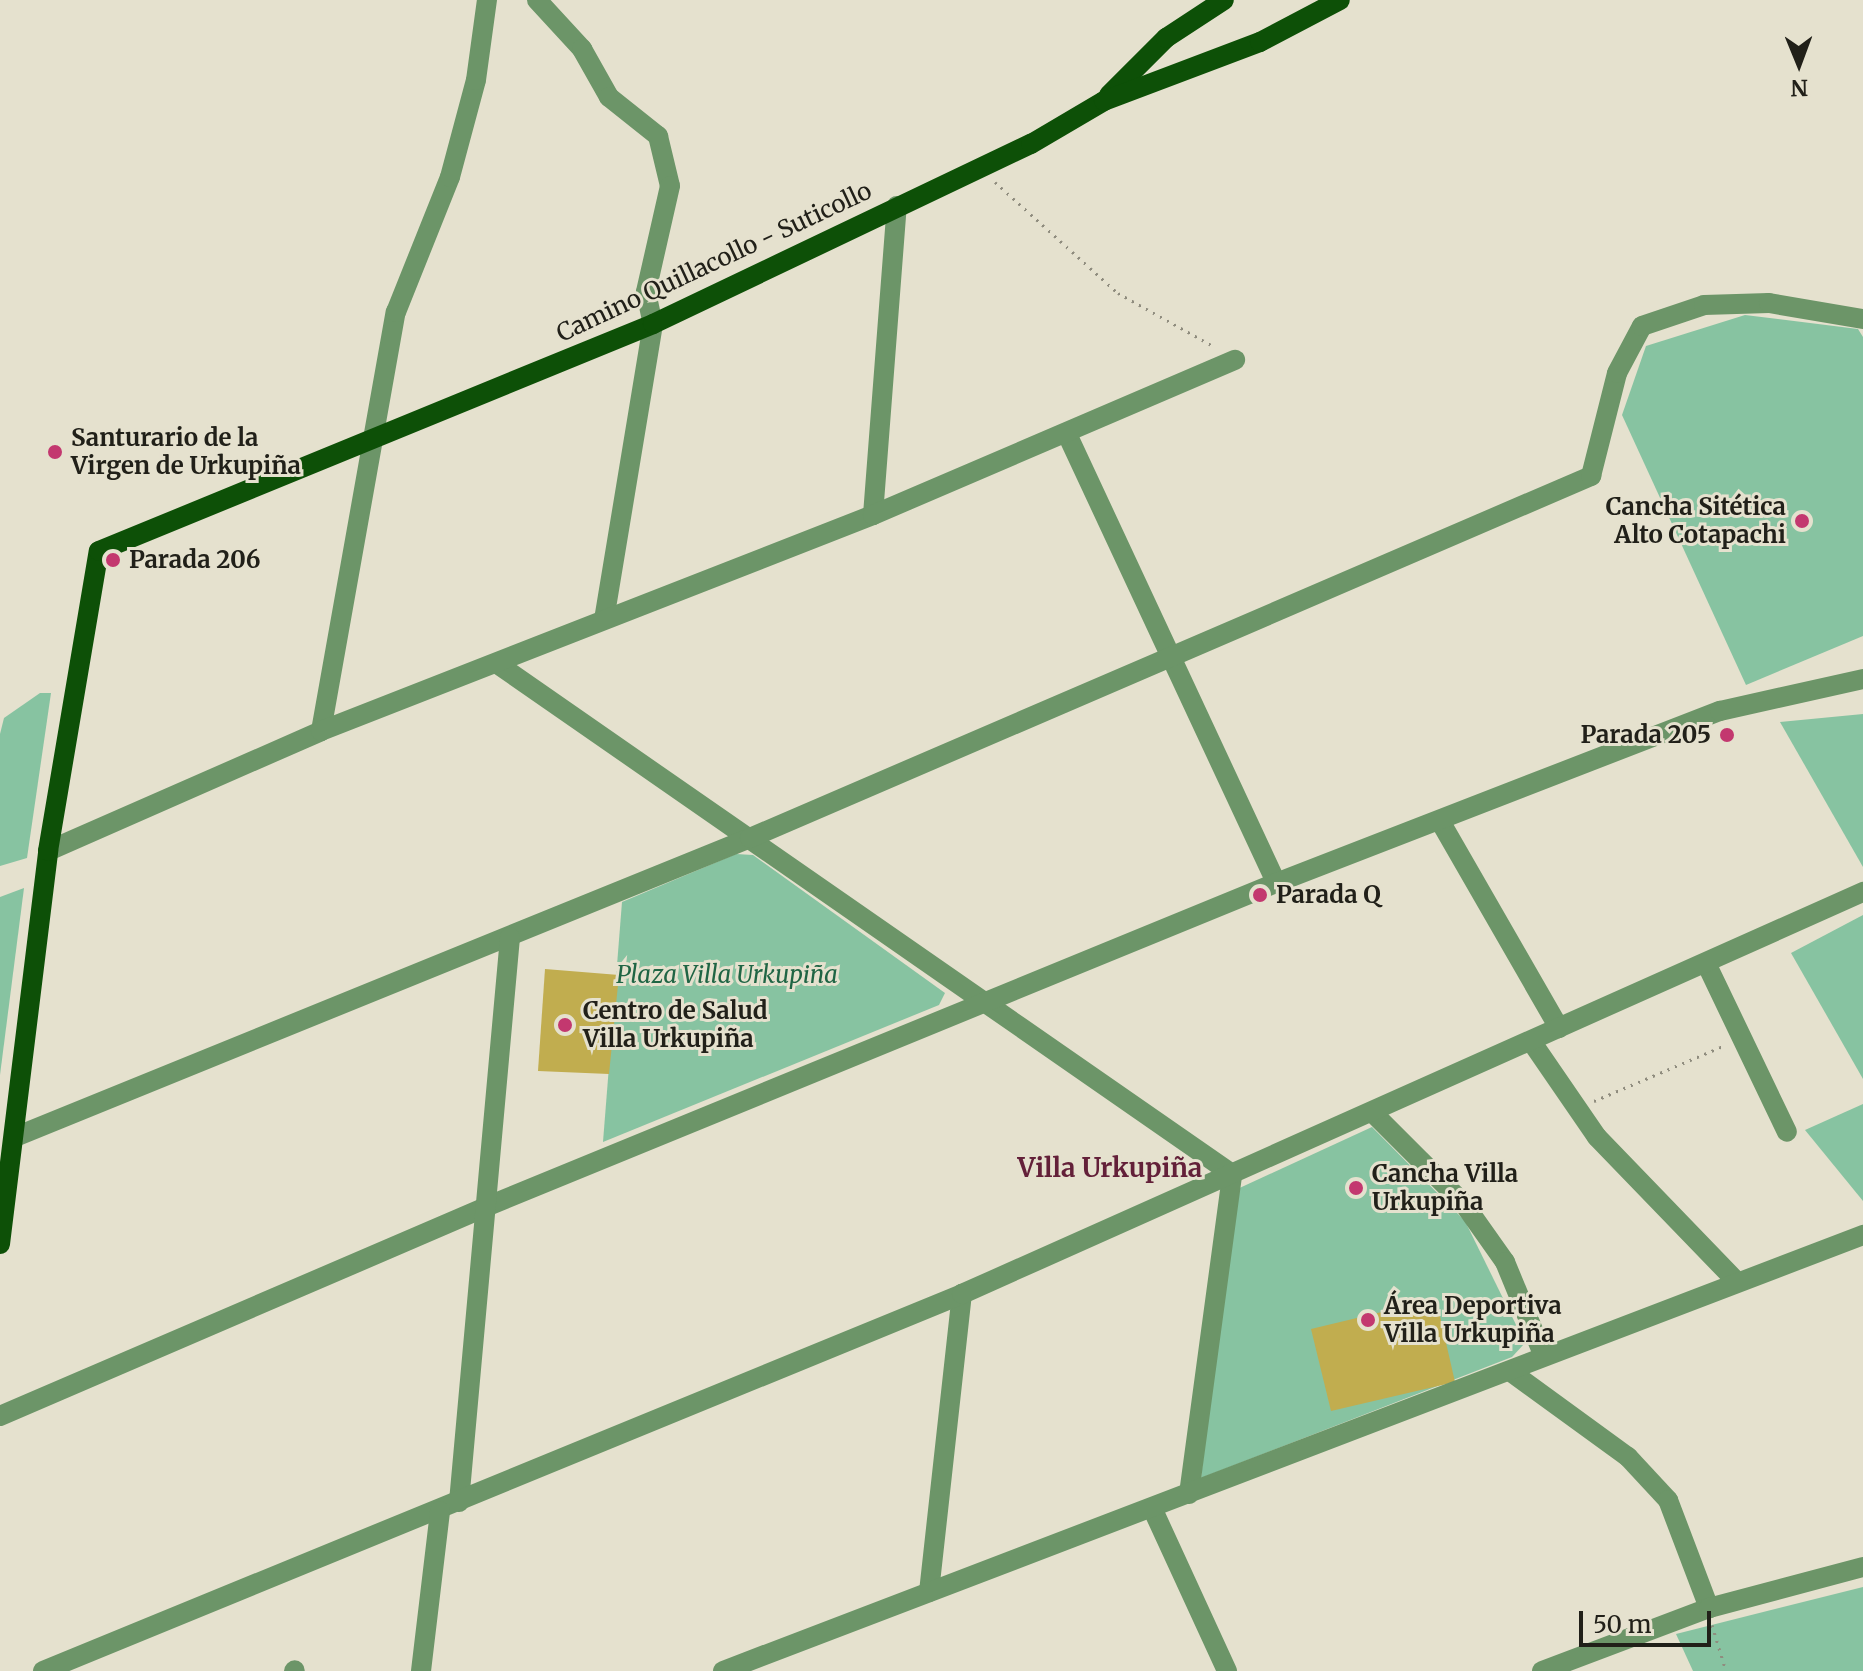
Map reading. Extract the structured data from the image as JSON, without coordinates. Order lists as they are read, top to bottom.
{
  "streets": {
    "main road": ["Camino Quillacollo - Suticollo"]
  },
  "districts": ["Villa Urkupiña"],
  "parks": ["Plaza Villa Urkupiña"],
  "places": [
    "Santurario de la Virgen de Urkupiña",
    "Cancha Sitética Alto Cotapachi",
    "Parada 206",
    "Parada 205",
    "Parada Q",
    "Centro de Salud Villa Urkupiña",
    "Cancha Villa Urkupiña",
    "Área Deportiva Villa Urkupiña"
  ],
  "scale_bar": "50 m",
  "north": "bottom"
}
